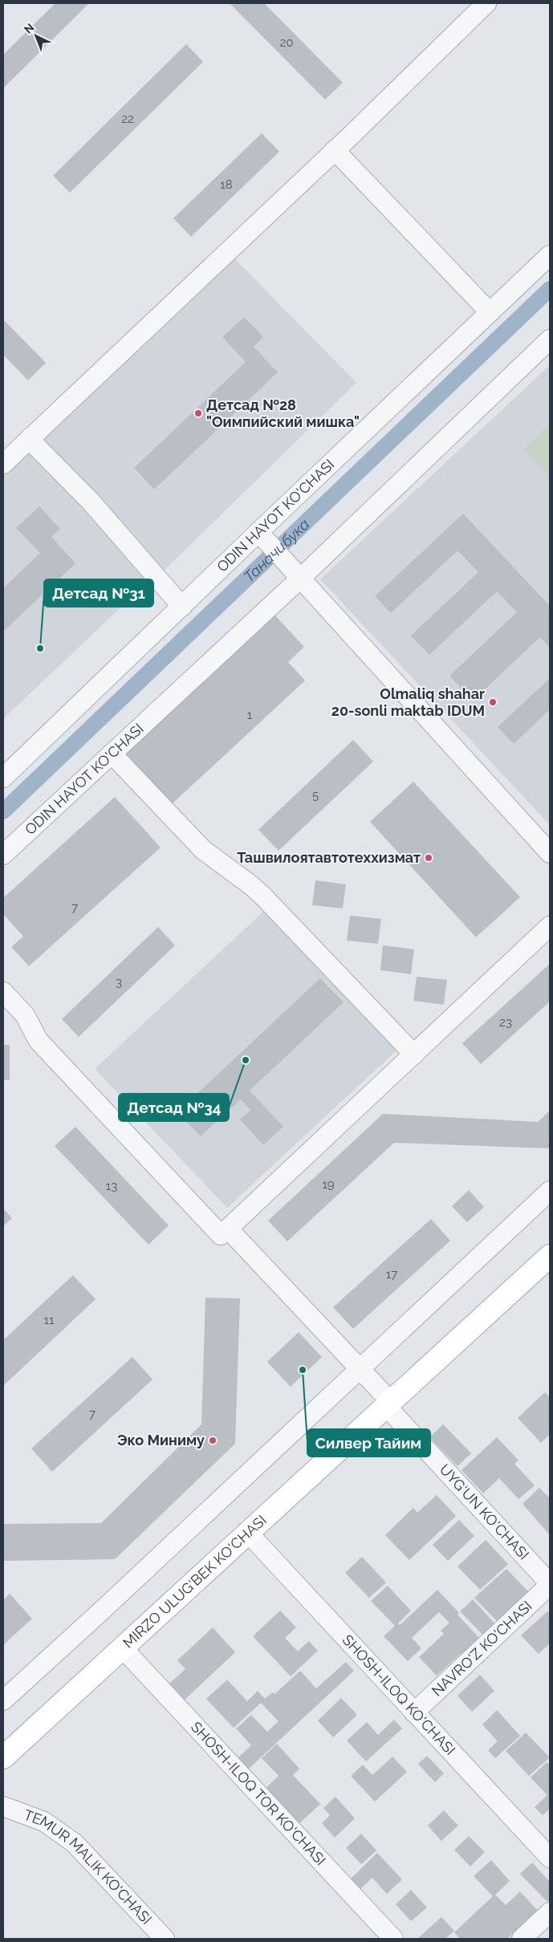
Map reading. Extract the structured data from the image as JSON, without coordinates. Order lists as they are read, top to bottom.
{
  "streets": {
    "main road": ["MIRZO ULUG‘BEK KO'CHASI"],
    "street": [
      "ODIN HAYOT KO'CHASI",
      "UYG‘UN KO'CHASI",
      "NAVRO‘Z KO'CHASI",
      "SHOSH-ILOQ KO'CHASI",
      "SHOSH-ILOQ TOR KO'CHASI",
      "TEMUR MALIK KO'CHASI"
    ]
  },
  "crossings": [
    ["UYG‘UN KO'CHASI", "MIRZO ULUG‘BEK KO'CHASI"],
    ["UYG‘UN KO'CHASI", "NAVRO‘Z KO'CHASI"],
    ["MIRZO ULUG‘BEK KO'CHASI", "SHOSH-ILOQ KO'CHASI"],
    ["MIRZO ULUG‘BEK KO'CHASI", "SHOSH-ILOQ TOR KO'CHASI"],
    ["NAVRO‘Z KO'CHASI", "SHOSH-ILOQ KO'CHASI"]
  ],
  "water": ["Таначибука"],
  "places": [
    "Детсад №28 \"Оимпийский мишка\"",
    "Детсад №31",
    "Olmaliq shahar 20-sonli maktab IDUM",
    "Ташвилоятавтотеххизмат",
    "Детсад №34",
    "Силвер Тайим",
    "Эко Миниму"
  ],
  "house_numbers": [
    "20",
    "22",
    "18",
    "1",
    "5",
    "7",
    "3",
    "23",
    "19",
    "13",
    "17",
    "11",
    "7"
  ],
  "north": "top left"
}
